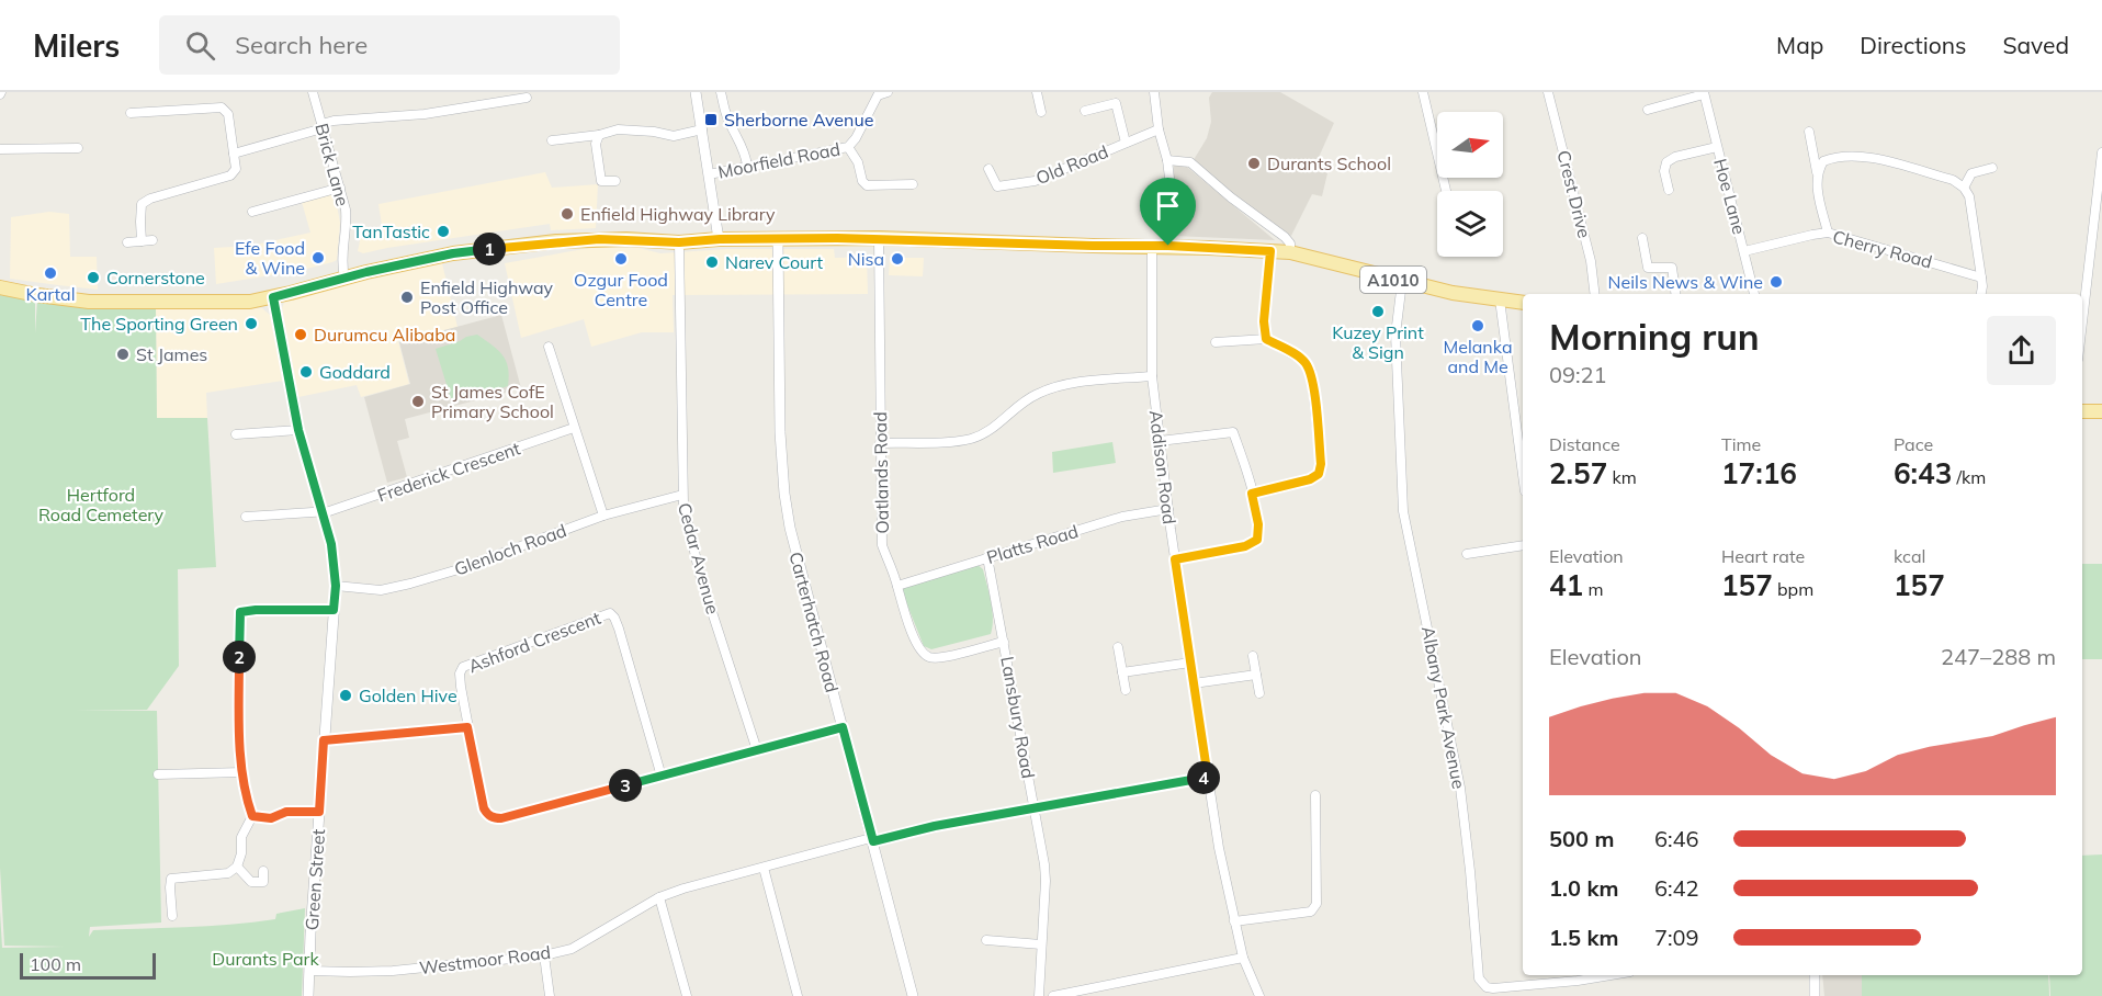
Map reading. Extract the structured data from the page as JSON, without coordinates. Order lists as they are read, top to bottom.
{
  "streets": {
    "main road": ["A1010"],
    "street": [
      "Moorfield Road",
      "Brick Lane",
      "Old Road",
      "Crest Drive",
      "Hoe Lane",
      "Cherry Road",
      "Addison Road",
      "Frederick Crescent",
      "Oatlands Road",
      "Platts Road",
      "Glenloch Road",
      "Cedar Avenue",
      "Carterhatch Road",
      "Ashford Crescent",
      "Albany Park Avenue",
      "Lansbury Road",
      "Green Street",
      "Westmoor Road"
    ]
  },
  "crossings": [
    ["Brick Lane", "A1010"],
    ["Hoe Lane", "Cherry Road"],
    ["A1010", "Addison Road"],
    ["A1010", "Oatlands Road"],
    ["A1010", "Cedar Avenue"],
    ["A1010", "Carterhatch Road"],
    ["A1010", "Albany Park Avenue"],
    ["A1010", "Green Street"],
    ["Addison Road", "Platts Road"],
    ["Addison Road", "Westmoor Road"],
    ["Frederick Crescent", "Green Street"],
    ["Oatlands Road", "Platts Road"],
    ["Oatlands Road", "Lansbury Road"],
    ["Platts Road", "Lansbury Road"],
    ["Glenloch Road", "Cedar Avenue"],
    ["Glenloch Road", "Green Street"],
    ["Carterhatch Road", "Westmoor Road"],
    ["Lansbury Road", "Westmoor Road"],
    ["Green Street", "Westmoor Road"]
  ],
  "parks": ["Hertford Road Cemetery", "Durants Park"],
  "places": {
    "transit": ["Sherborne Avenue"],
    "other": [
      "Durants School",
      "Enfield Highway Library",
      "TanTastic",
      "Efe Food & Wine",
      "Ozgur Food Centre",
      "Nisa",
      "Narev Court",
      "Kartal",
      "Cornerstone",
      "Neils News & Wine",
      "Enfield Highway Post Office",
      "Kuzey Print & Sign",
      "The Sporting Green",
      "Melanka and Me",
      "Durumcu Alibaba",
      "St James",
      "Goddard",
      "St James CofE Primary School",
      "Golden Hive"
    ]
  },
  "scale_bar": "100 m",
  "north": "right",
  "page": {
    "header": "Milers",
    "search": "Search here",
    "nav": ["Map", "Directions", "Saved"],
    "pins": [
      "1",
      "2",
      "4",
      "3"
    ],
    "heading": ["Morning run", "09:21"],
    "stats": [
      ["Distance", "2.57 km"],
      ["Time", "17:16"],
      ["Pace", "6:43 /km"],
      ["Elevation", "41 m"],
      ["Heart rate", "157 bpm"],
      ["kcal", "157"]
    ],
    "chart": ["Elevation", "247–288 m"],
    "list": [
      {
        "name": "500 m",
        "note": "6:46"
      },
      {
        "name": "1.0 km",
        "note": "6:42"
      },
      {
        "name": "1.5 km",
        "note": "7:09"
      }
    ],
    "scale": "100 m"
  }
}
